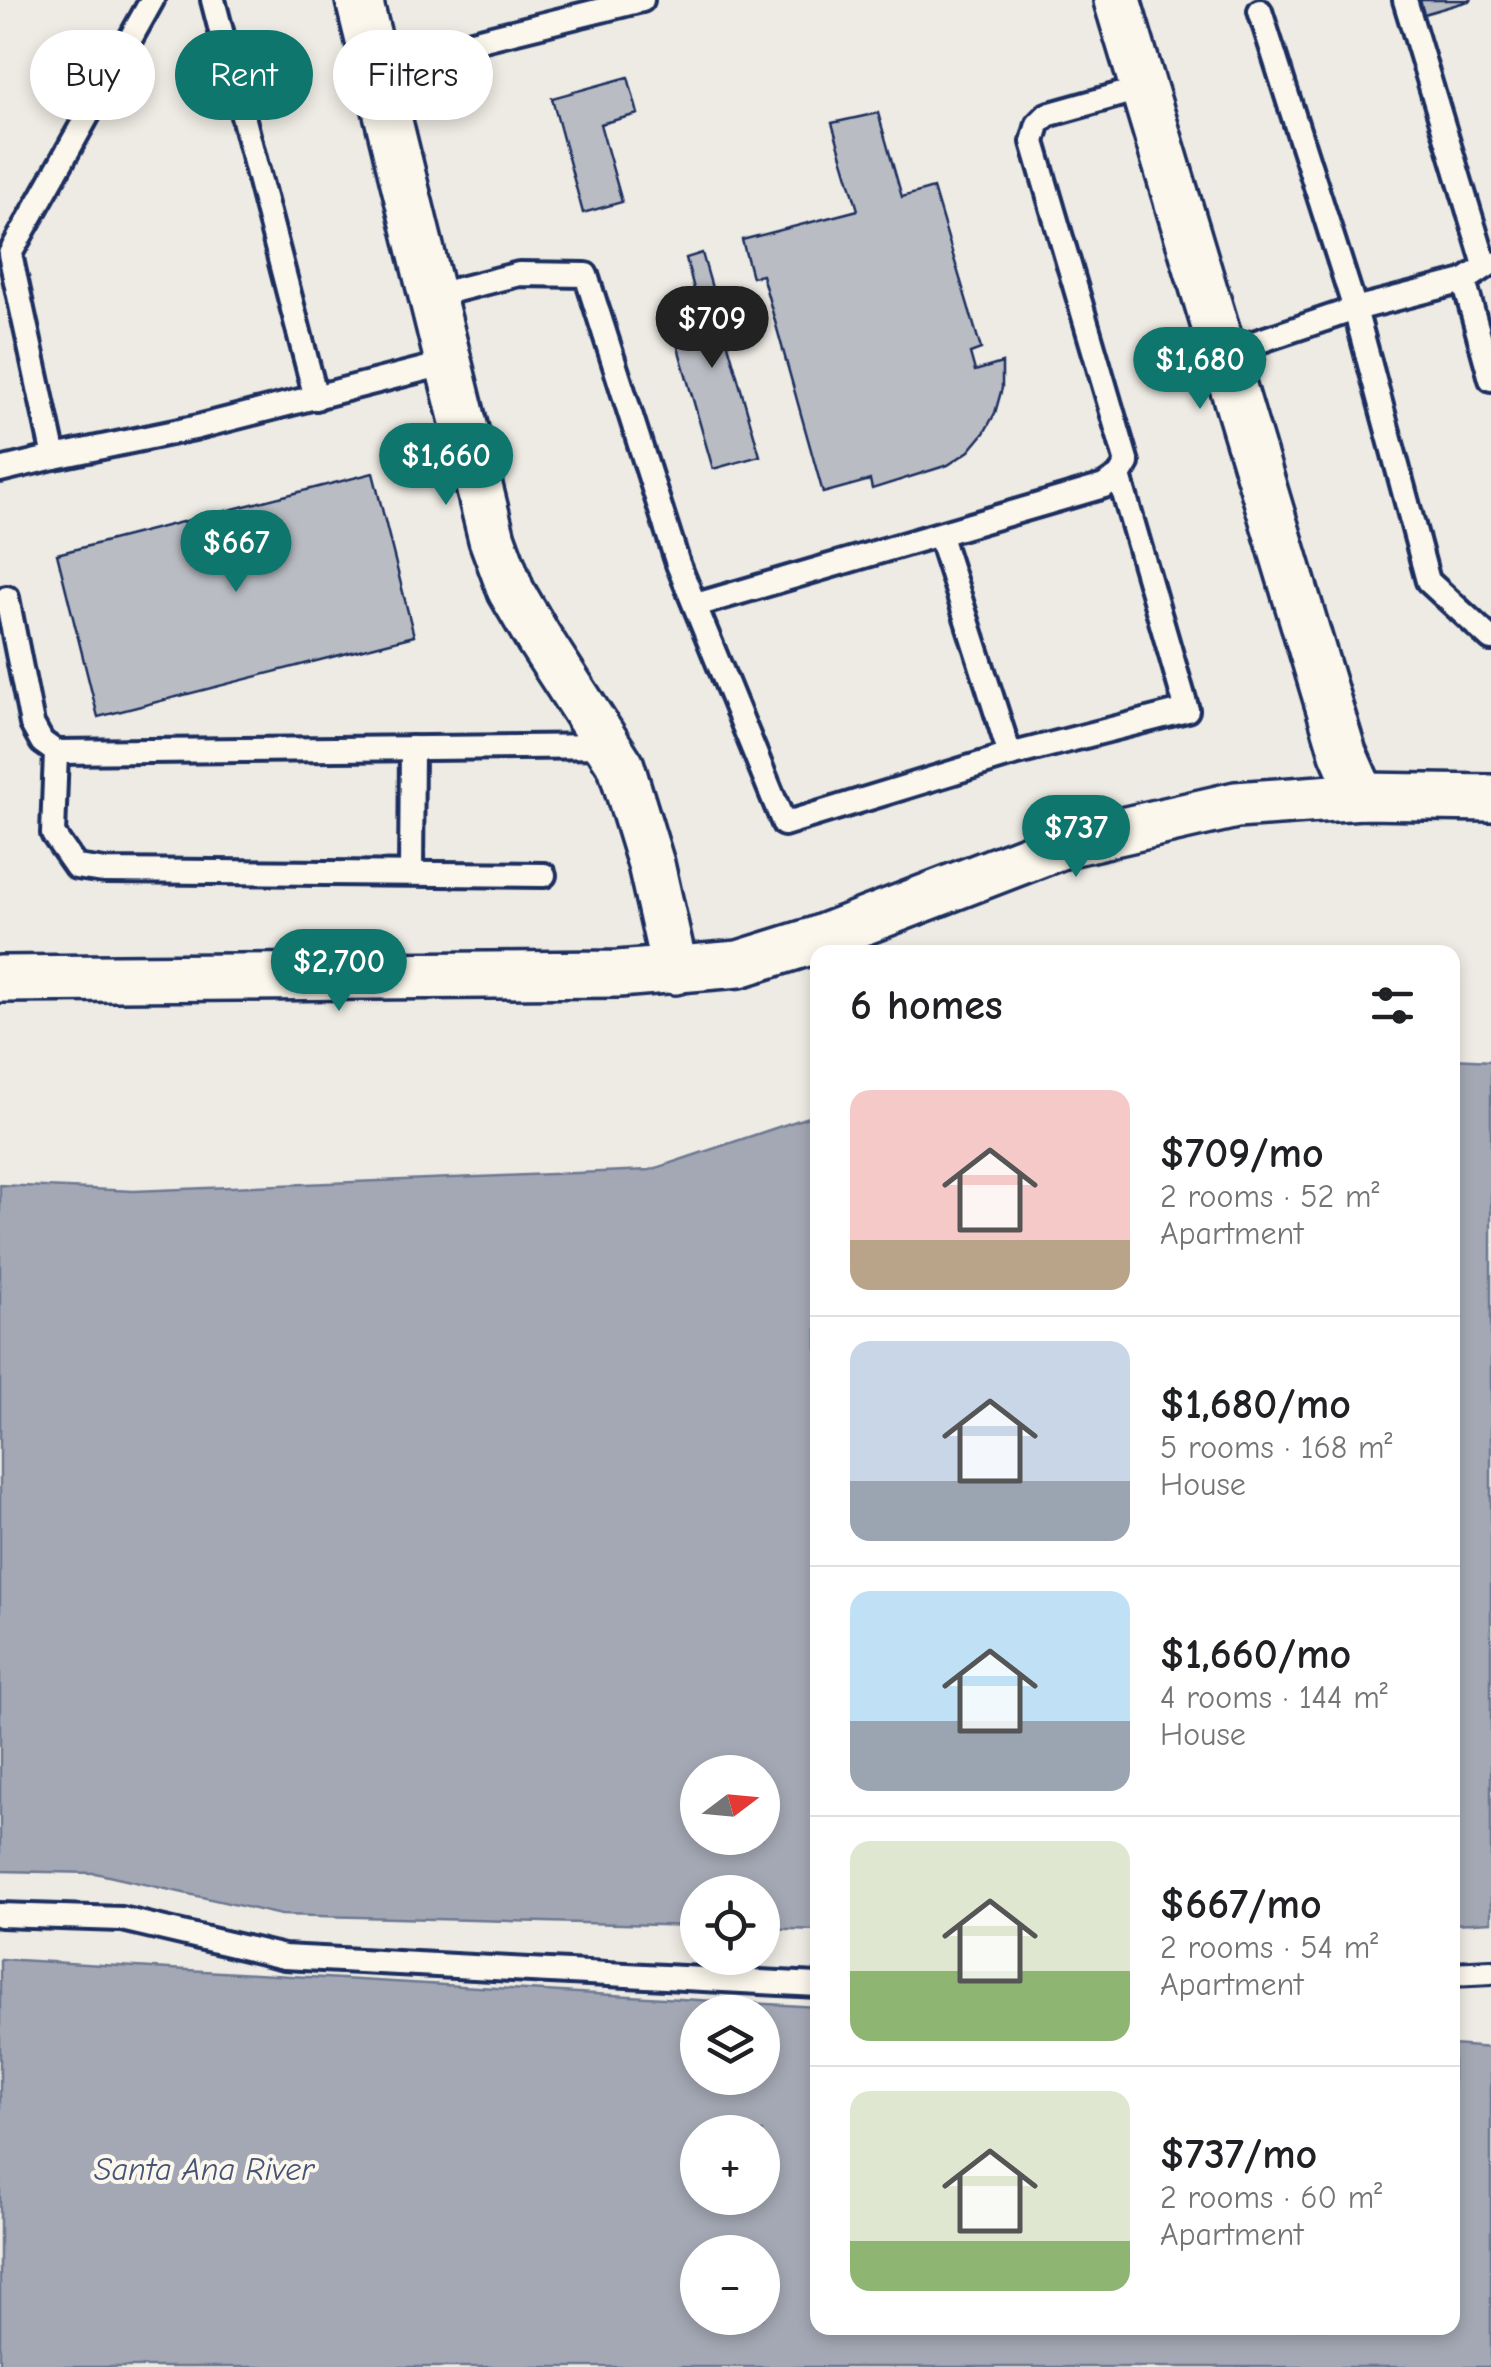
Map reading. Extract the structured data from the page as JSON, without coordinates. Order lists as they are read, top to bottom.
{
  "water": ["Santa Ana River"],
  "north": "right",
  "page": {
    "chip": ["Buy", "Rent", "Filters"],
    "price": [
      "$709",
      "$1,680",
      "$1,660",
      "$667",
      "$737",
      "$2,700"
    ],
    "heading": "6 homes",
    "list": [
      {
        "name": "$709/mo",
        "note": "2 rooms · 52 m² · Apartment"
      },
      {
        "name": "$1,680/mo",
        "note": "5 rooms · 168 m² · House"
      },
      {
        "name": "$1,660/mo",
        "note": "4 rooms · 144 m² · House"
      },
      {
        "name": "$667/mo",
        "note": "2 rooms · 54 m² · Apartment"
      },
      {
        "name": "$737/mo",
        "note": "2 rooms · 60 m² · Apartment"
      }
    ],
    "map_buttons": ["+", "−"]
  }
}
